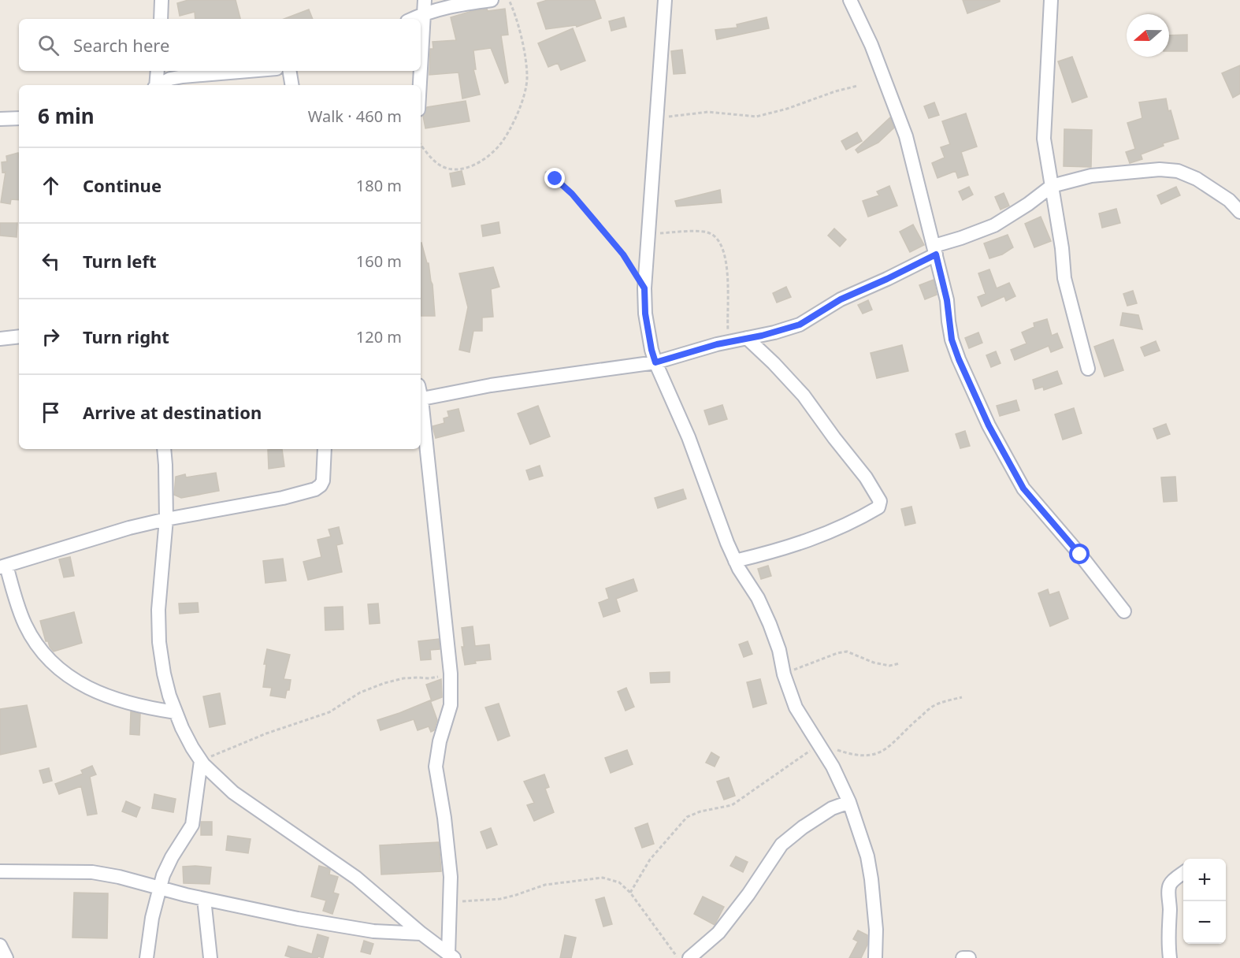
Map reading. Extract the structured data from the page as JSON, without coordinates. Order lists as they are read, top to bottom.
{
  "north": "left",
  "page": {
    "search": "Search here",
    "heading": ["6 min", "Walk · 460 m"],
    "list": [
      ["Continue", "180 m"],
      ["Turn left", "160 m"],
      ["Turn right", "120 m"],
      "Arrive at destination"
    ],
    "map_buttons": ["+", "−"]
  }
}
